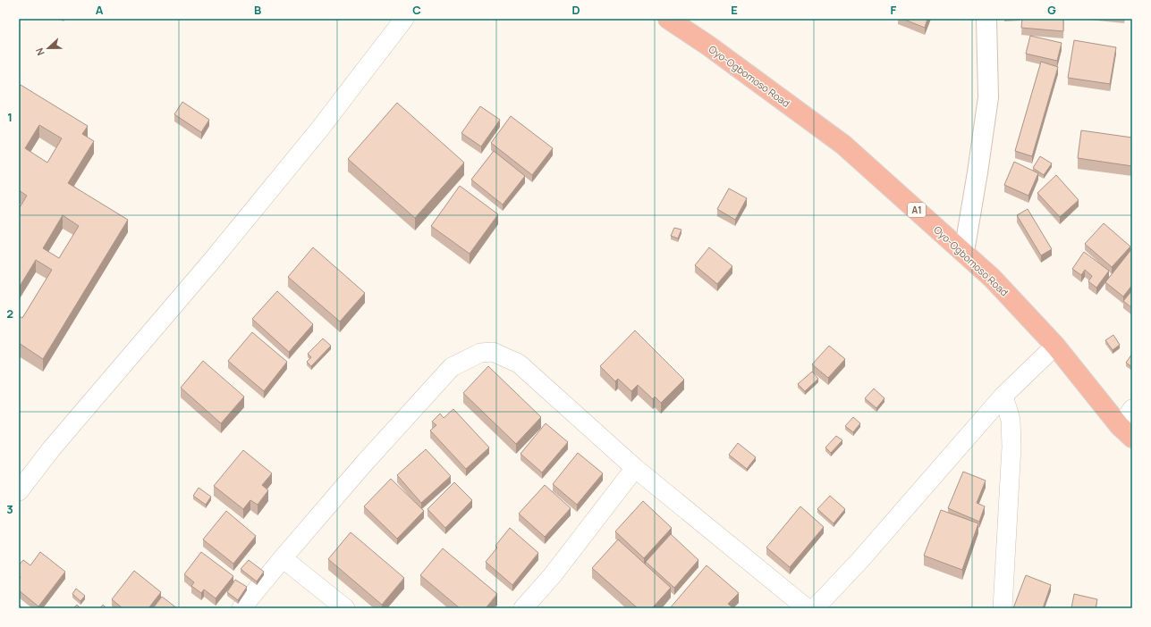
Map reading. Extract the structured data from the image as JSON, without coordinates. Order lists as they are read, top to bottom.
{
  "streets": {
    "highway": ["Oyo-Ogbomoso Road", "A1"]
  },
  "north": "left",
  "grid": {
    "columns": [
      "A",
      "B",
      "C",
      "D",
      "E",
      "F",
      "G"
    ],
    "rows": ["1", "2", "3"]
  }
}
